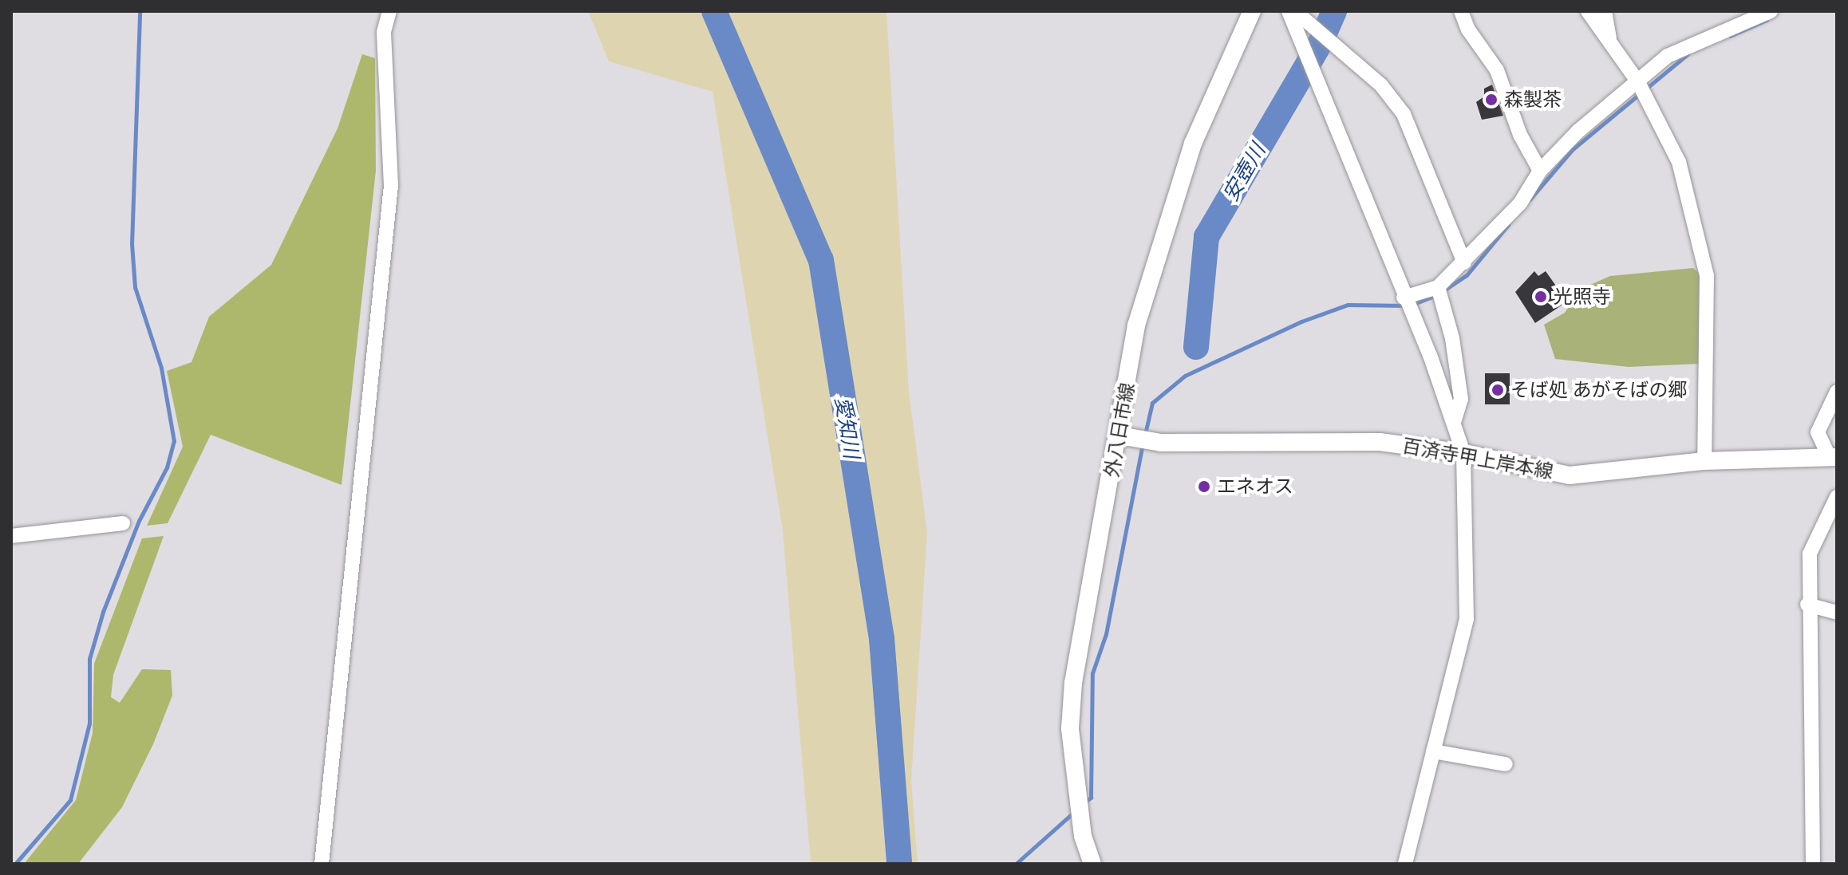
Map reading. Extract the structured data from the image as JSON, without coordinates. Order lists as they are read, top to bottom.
{
  "streets": {
    "main road": ["外八日市線", "百済寺甲上岸本線"]
  },
  "crossings": [
    ["外八日市線", "百済寺甲上岸本線"]
  ],
  "water": ["安壺川", "愛知川"],
  "places": [
    "森製茶",
    "光照寺",
    "そば処 あがそばの郷",
    "エネオス"
  ]
}
